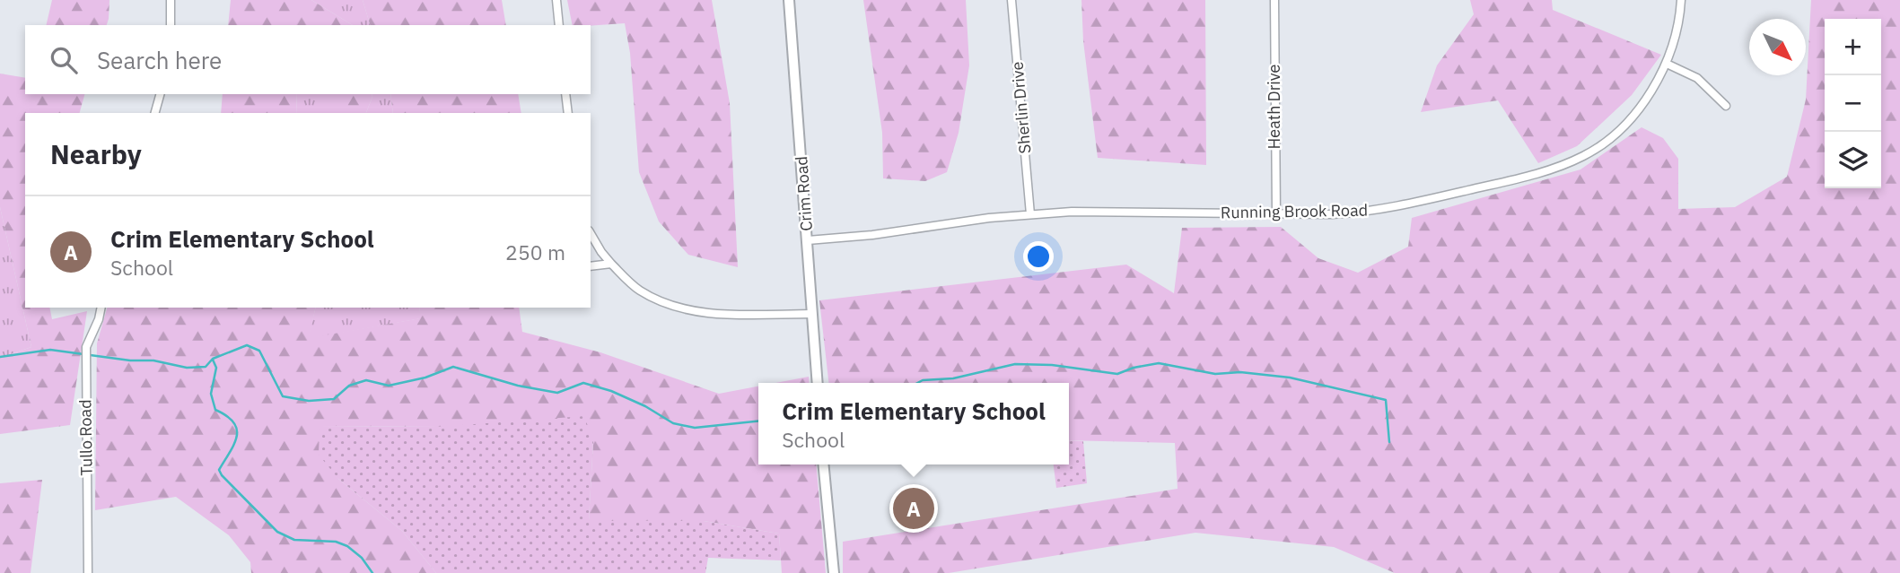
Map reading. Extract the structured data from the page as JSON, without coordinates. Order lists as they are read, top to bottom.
{
  "streets": {
    "street": [
      "Heath Drive",
      "Sherlin Drive",
      "Crim Road",
      "Running Brook Road",
      "Tullo Road"
    ]
  },
  "crossings": [
    ["Heath Drive", "Running Brook Road"],
    ["Sherlin Drive", "Running Brook Road"],
    ["Crim Road", "Running Brook Road"]
  ],
  "north": "bottom right",
  "page": {
    "map_buttons": ["+", "−"],
    "search": "Search here",
    "heading": "Nearby",
    "list": [
      {
        "mark": "A",
        "name": "Crim Elementary School",
        "note": "School",
        "value": "250 m"
      }
    ],
    "popup": ["Crim Elementary School", "School"],
    "pins": "A"
  }
}
